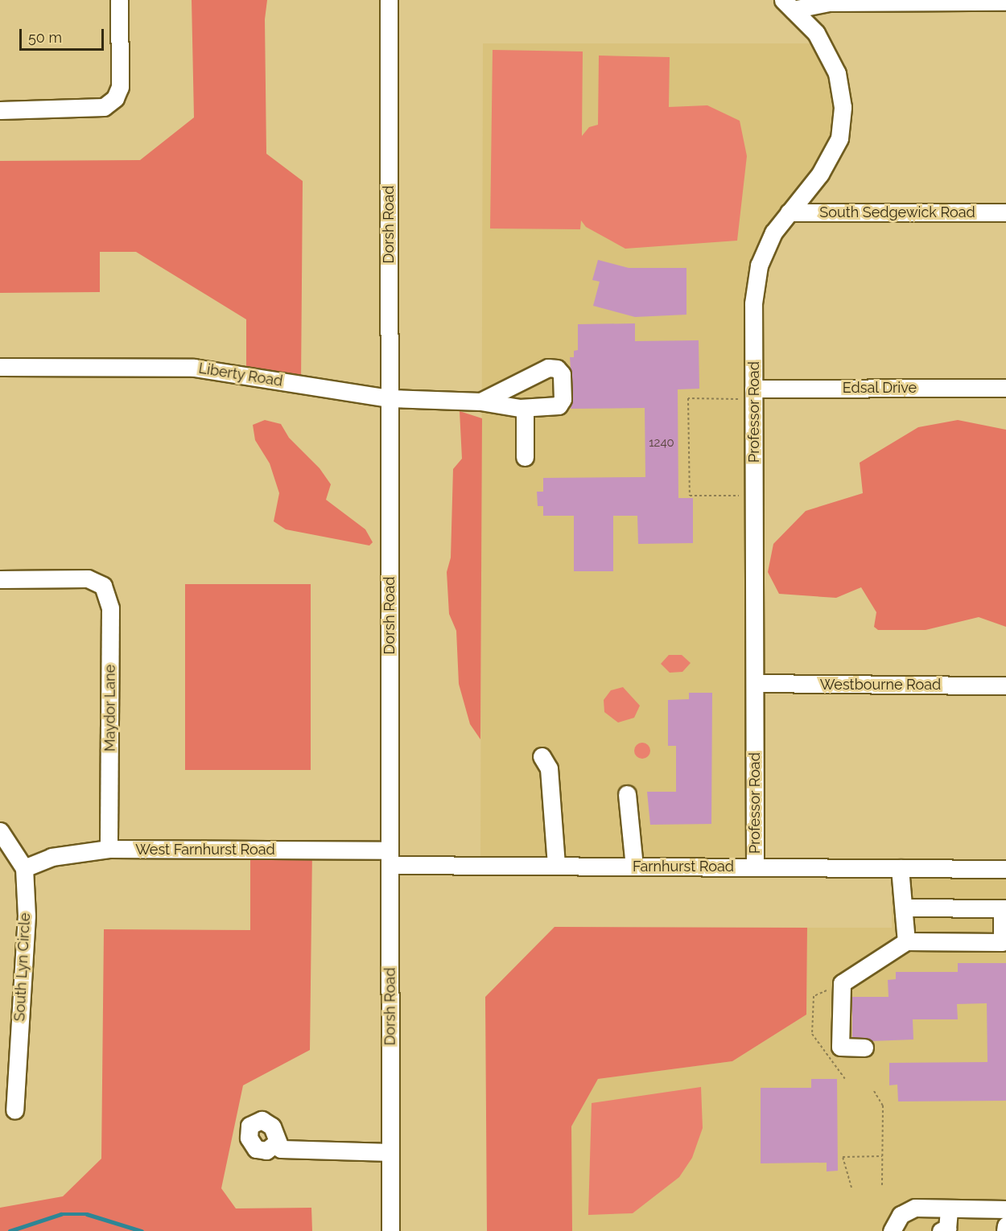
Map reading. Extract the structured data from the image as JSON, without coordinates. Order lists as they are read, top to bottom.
{
  "streets": {
    "street": [
      "South Sedgewick Road",
      "Dorsh Road",
      "Liberty Road",
      "Edsal Drive",
      "Professor Road",
      "Westbourne Road",
      "Maydor Lane",
      "West Farnhurst Road",
      "Farnhurst Road",
      "South Lyn Circle"
    ]
  },
  "crossings": [
    ["South Sedgewick Road", "Professor Road"],
    ["Dorsh Road", "Liberty Road"],
    ["Dorsh Road", "West Farnhurst Road"],
    ["Dorsh Road", "Farnhurst Road"],
    ["Edsal Drive", "Professor Road"],
    ["Professor Road", "Westbourne Road"],
    ["Professor Road", "Farnhurst Road"],
    ["Maydor Lane", "West Farnhurst Road"],
    ["West Farnhurst Road", "Farnhurst Road"],
    ["West Farnhurst Road", "South Lyn Circle"]
  ],
  "house_numbers": ["1240"],
  "scale_bar": "50 m"
}
